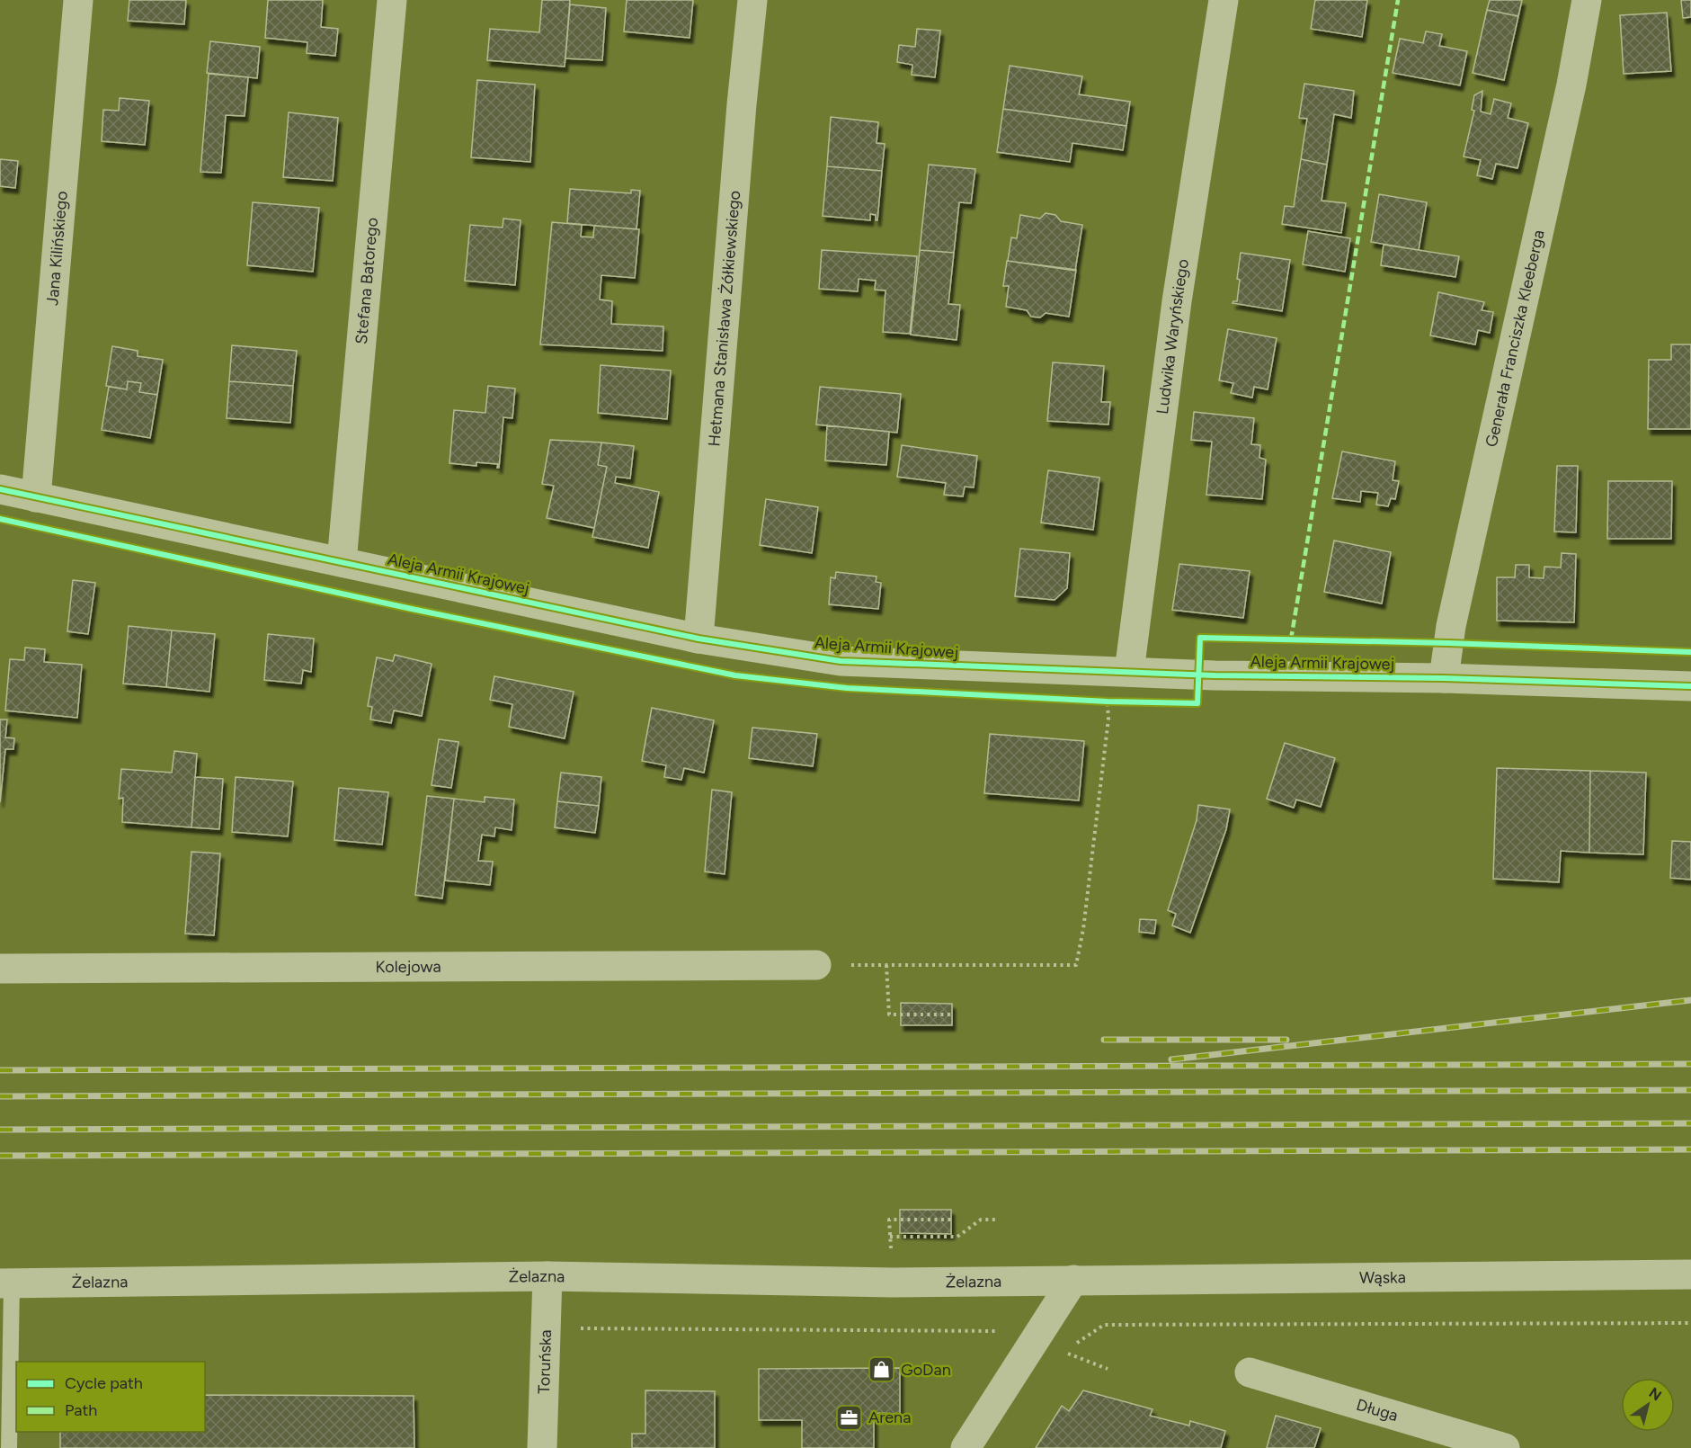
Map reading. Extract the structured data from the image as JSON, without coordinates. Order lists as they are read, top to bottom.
{
  "streets": {
    "street": [
      "Jana Kilińskiego",
      "Stefana Batorego",
      "Hetmana Stanisława Żółkiewskiego",
      "Ludwika Waryńskiego",
      "Generała Franciszka Kleeberga",
      "Aleja Armii Krajowej",
      "Kolejowa",
      "Żelazna",
      "Wąska",
      "Toruńska",
      "Długa"
    ]
  },
  "crossings": [
    ["Jana Kilińskiego", "Aleja Armii Krajowej"],
    ["Stefana Batorego", "Aleja Armii Krajowej"],
    ["Hetmana Stanisława Żółkiewskiego", "Aleja Armii Krajowej"],
    ["Ludwika Waryńskiego", "Aleja Armii Krajowej"],
    ["Generała Franciszka Kleeberga", "Aleja Armii Krajowej"],
    ["Żelazna", "Wąska"],
    ["Żelazna", "Toruńska"]
  ],
  "places": {
    "shop": ["GoDan"],
    "office": ["Arena"]
  },
  "legend": ["Cycle path", "Path"],
  "north": "top right"
}
